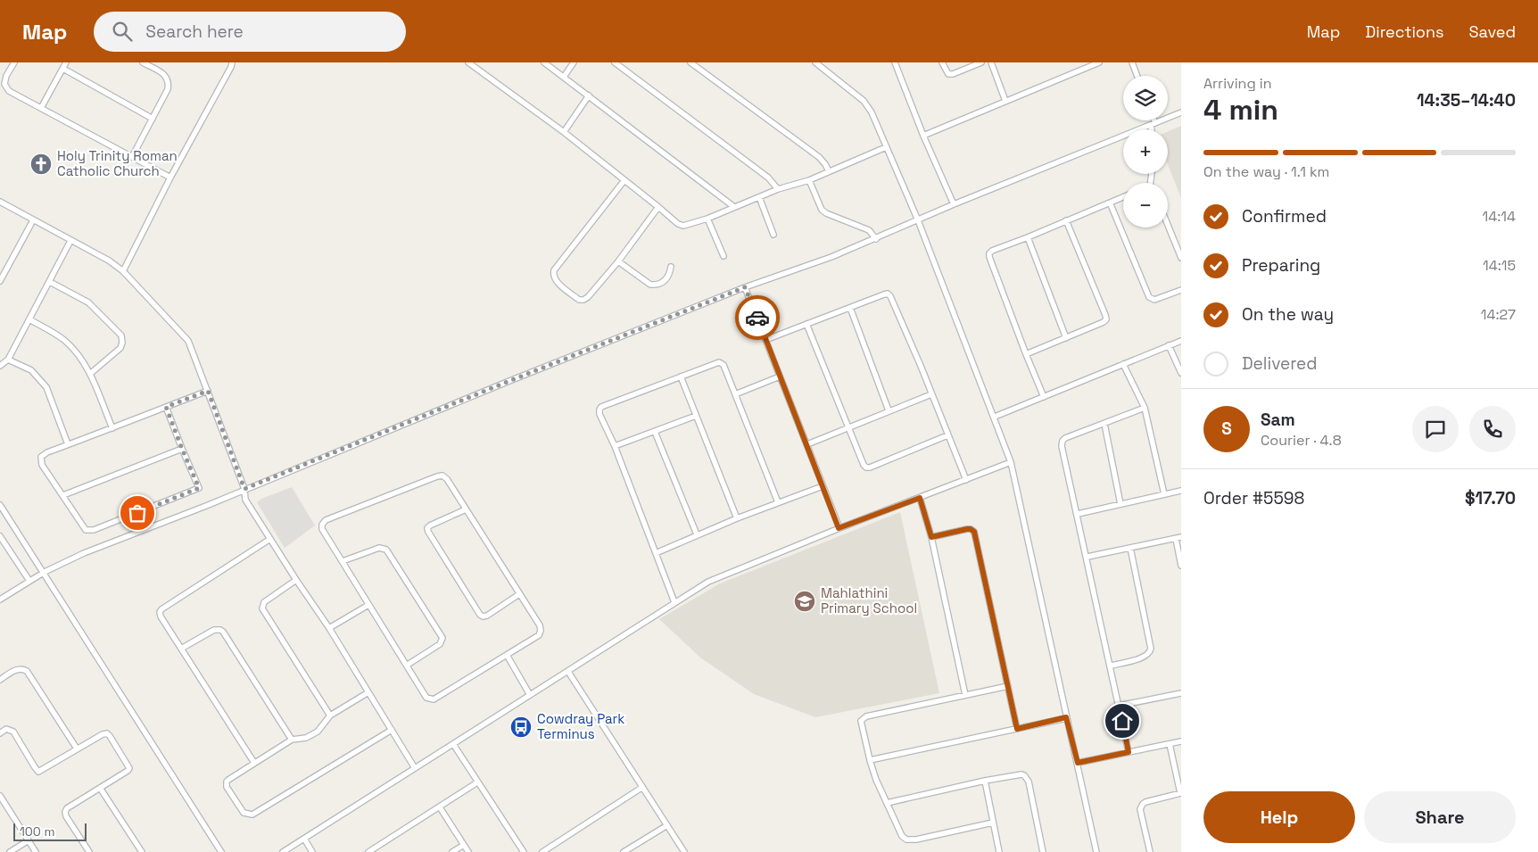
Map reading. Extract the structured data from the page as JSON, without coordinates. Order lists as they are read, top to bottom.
{
  "places": {
    "church": ["Holy Trinity Roman Catholic Church"],
    "school or university": ["Mahlathini Primary School"],
    "bus stop": ["Cowdray Park Terminus"]
  },
  "scale_bar": "100 m",
  "page": {
    "header": "Map",
    "search": "Search here",
    "nav": ["Map", "Directions", "Saved"],
    "heading": ["4 min", "Arriving in", "14:35–14:40"],
    "panel": [
      "Sam",
      "Courier · 4.8",
      "Order #5598",
      "$17.70"
    ],
    "map_buttons": ["+", "−"],
    "bar": "On the way · 1.1 km",
    "list": [
      ["Confirmed", "14:14"],
      ["Preparing", "14:15"],
      ["On the way", "14:27"],
      "Delivered"
    ],
    "round": "S",
    "buttons": ["Help", "Share"],
    "scale": "100 m"
  }
}
